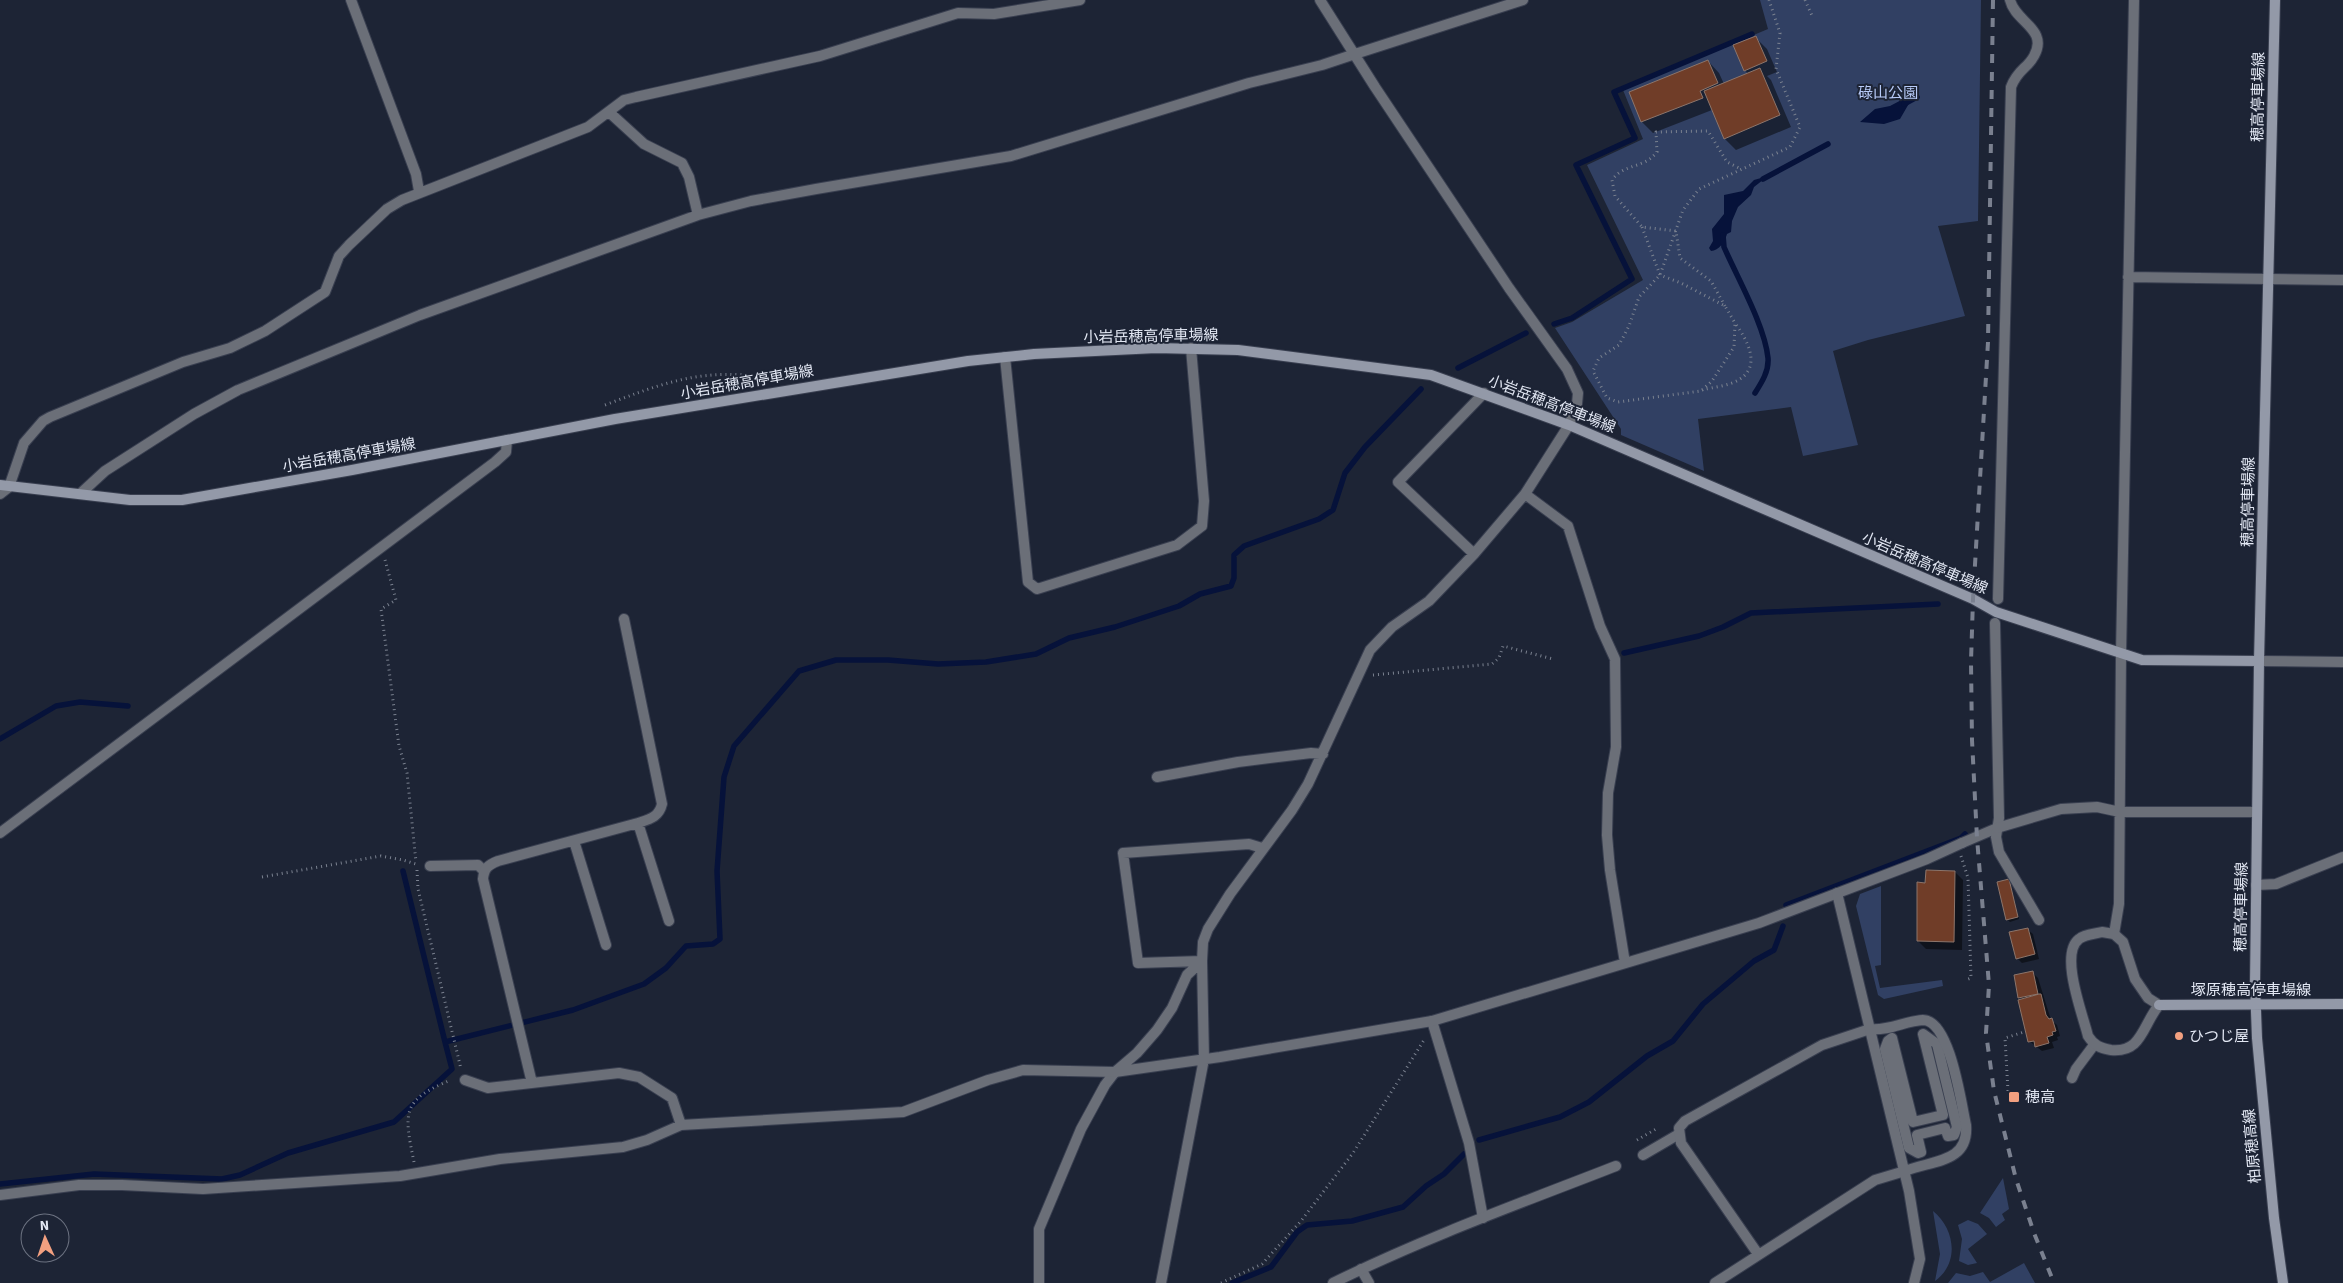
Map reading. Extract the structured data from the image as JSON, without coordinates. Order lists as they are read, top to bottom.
{
  "streets": {
    "main road": [
      "穂高停車場線",
      "小岩岳穂高停車場線",
      "塚原穂高停車場線",
      "柏原穂高線"
    ]
  },
  "crossings": [
    ["穂高停車場線", "小岩岳穂高停車場線"],
    ["穂高停車場線", "塚原穂高停車場線"],
    ["穂高停車場線", "柏原穂高線"],
    ["塚原穂高停車場線", "柏原穂高線"]
  ],
  "parks": ["碌山公園"],
  "places": {
    "other": ["ひつじ屋"],
    "transit": ["穂高"]
  },
  "north": "top"
}
